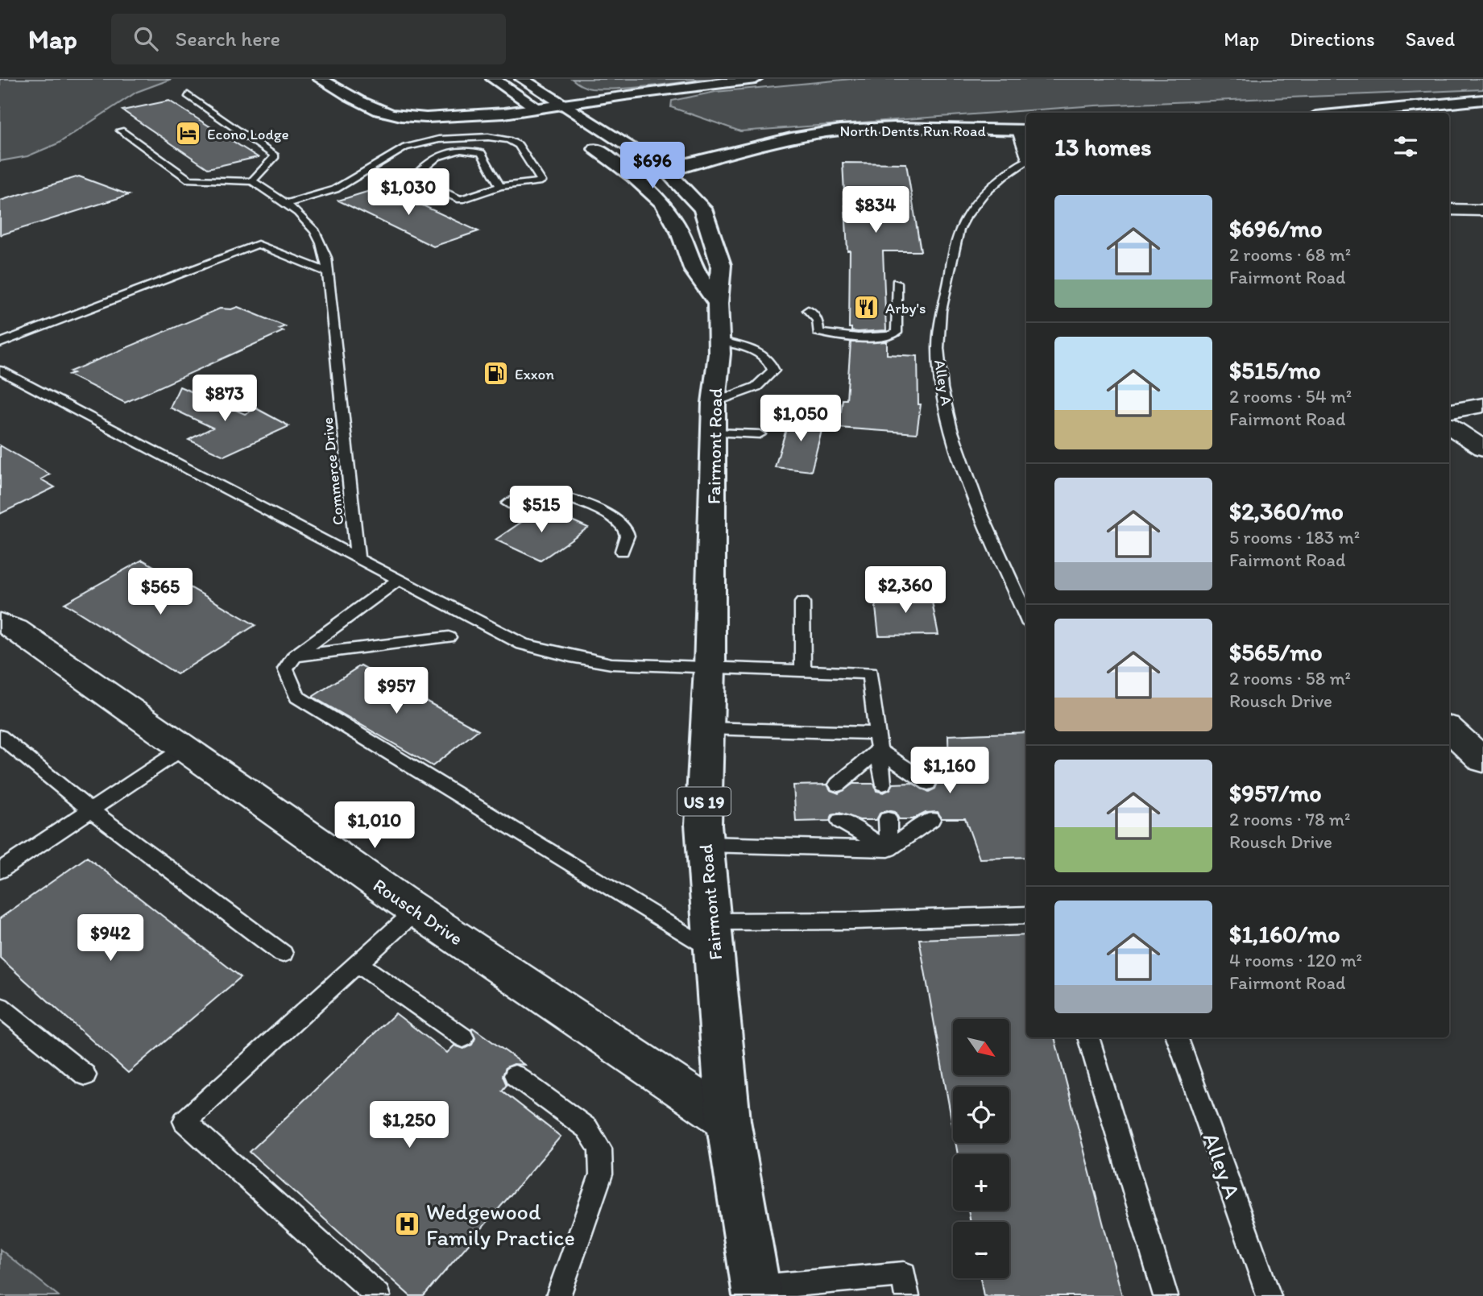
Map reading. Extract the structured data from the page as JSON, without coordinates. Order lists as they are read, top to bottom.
{
  "streets": {
    "main road": ["North Dents Run Road", "Fairmont Road", "US 19"],
    "street": ["Rousch Drive"],
    "lane": ["Alley A", "Commerce Drive"]
  },
  "crossings": [
    ["North Dents Run Road", "Fairmont Road"],
    ["Fairmont Road", "Rousch Drive"]
  ],
  "places": {
    "hotel": ["Econo Lodge"],
    "restaurant": ["Arby's"],
    "fuel station": ["Exxon"],
    "hospital": ["Wedgewood Family Practice"]
  },
  "north": "bottom right",
  "page": {
    "header": "Map",
    "search": "Search here",
    "nav": ["Map", "Directions", "Saved"],
    "heading": "13 homes",
    "price": [
      "$696",
      "$1,030",
      "$834",
      "$873",
      "$1,050",
      "$515",
      "$2,360",
      "$565",
      "$957",
      "$1,160",
      "$1,010",
      "$942",
      "$1,250"
    ],
    "list": [
      {
        "name": "$696/mo",
        "note": "2 rooms · 68 m² · Fairmont Road"
      },
      {
        "name": "$515/mo",
        "note": "2 rooms · 54 m² · Fairmont Road"
      },
      {
        "name": "$2,360/mo",
        "note": "5 rooms · 183 m² · Fairmont Road"
      },
      {
        "name": "$565/mo",
        "note": "2 rooms · 58 m² · Rousch Drive"
      },
      {
        "name": "$957/mo",
        "note": "2 rooms · 78 m² · Rousch Drive"
      },
      {
        "name": "$1,160/mo",
        "note": "4 rooms · 120 m² · Fairmont Road"
      }
    ],
    "map_buttons": ["+", "−"]
  }
}
